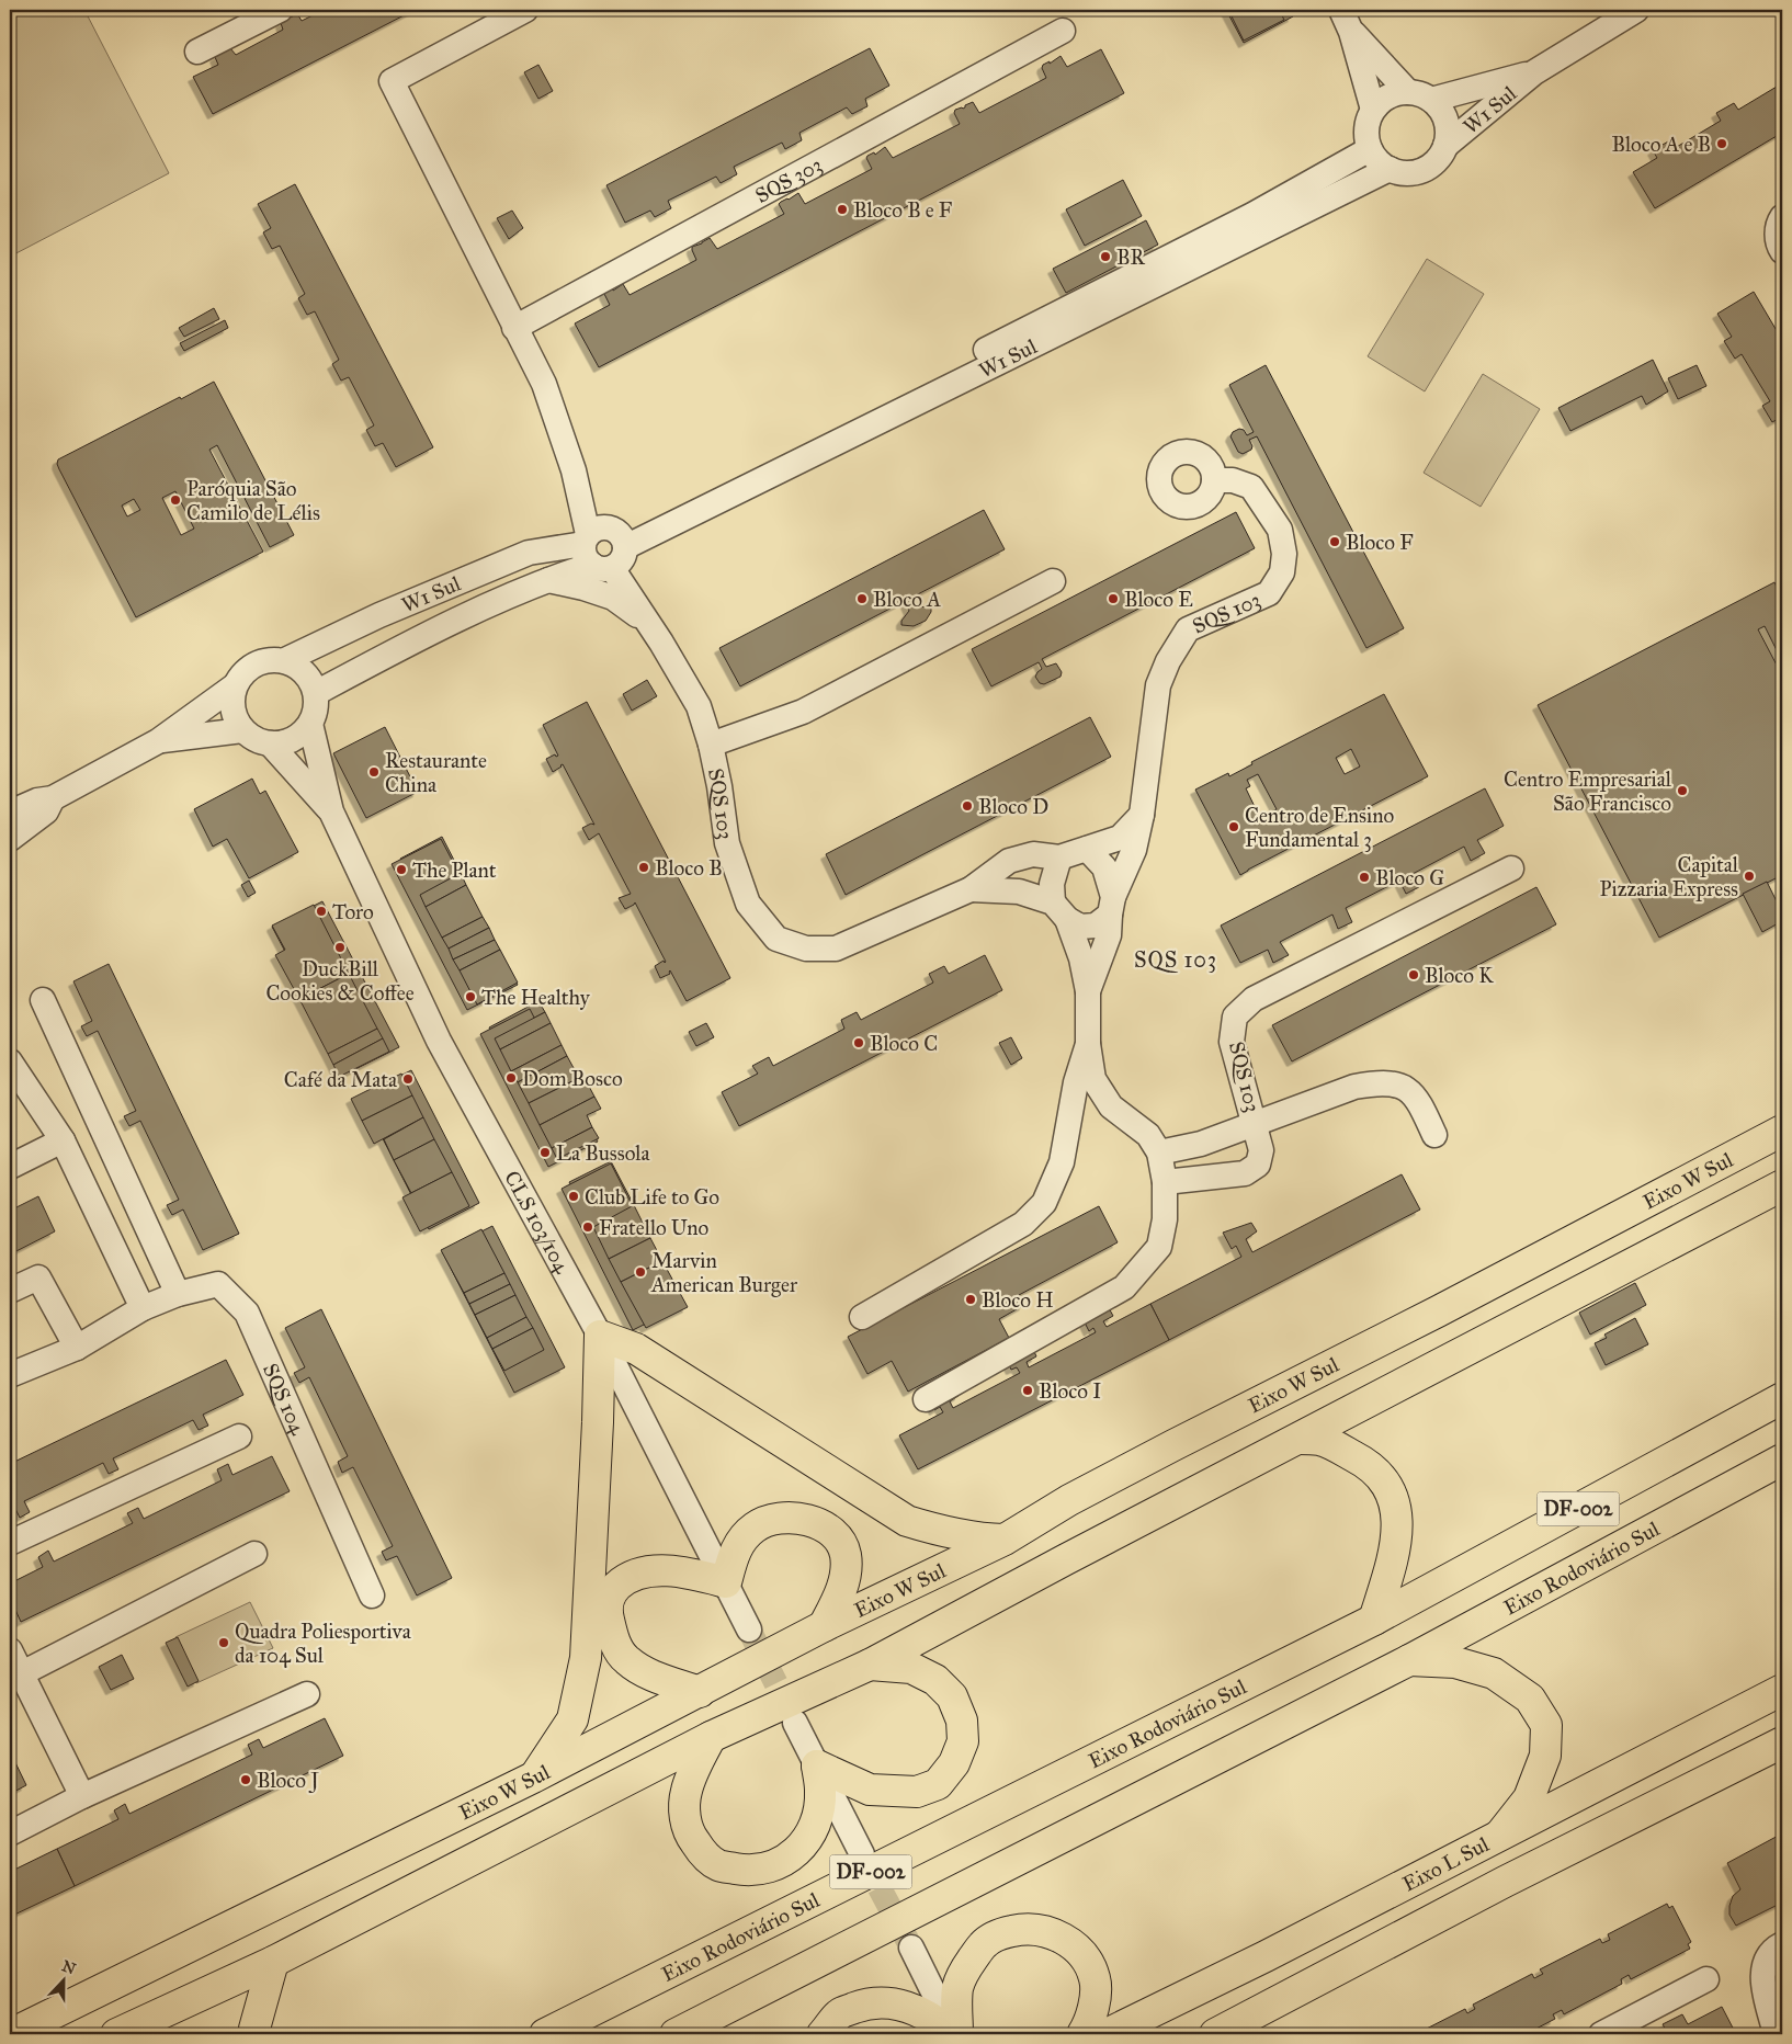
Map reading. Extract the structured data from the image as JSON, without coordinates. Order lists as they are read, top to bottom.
{
  "streets": {
    "main road": [
      "Eixo W Sul",
      "DF-002",
      "Eixo Rodoviário Sul",
      "Eixo L Sul"
    ],
    "street": [
      "W1 Sul",
      "SQS 303",
      "SQS 103",
      "CLS 103/104",
      "SQS 104"
    ]
  },
  "crossings": [
    ["W1 Sul", "SQS 103"],
    ["W1 Sul", "CLS 103/104"]
  ],
  "districts": ["SQS 103"],
  "places": [
    "Bloco A e B",
    "Bloco B e F",
    "BR",
    "Paróquia São Camilo de Lélis",
    "Bloco F",
    "Bloco A",
    "Bloco E",
    "Restaurante China",
    "Centro Empresarial São Francisco",
    "Bloco D",
    "Centro de Ensino Fundamental 3",
    "Bloco B",
    "The Plant",
    "Capital Pizzaria Express",
    "Bloco G",
    "Toro",
    "DuckBill Cookies & Coffee",
    "Bloco K",
    "The Healthy",
    "Bloco C",
    "Dom Bosco",
    "Café da Mata",
    "La Bussola",
    "Club Life to Go",
    "Fratello Uno",
    "Marvin American Burger",
    "Bloco H",
    "Bloco I",
    "Quadra Poliesportiva da 104 Sul",
    "Bloco J"
  ],
  "north": "top"
}
